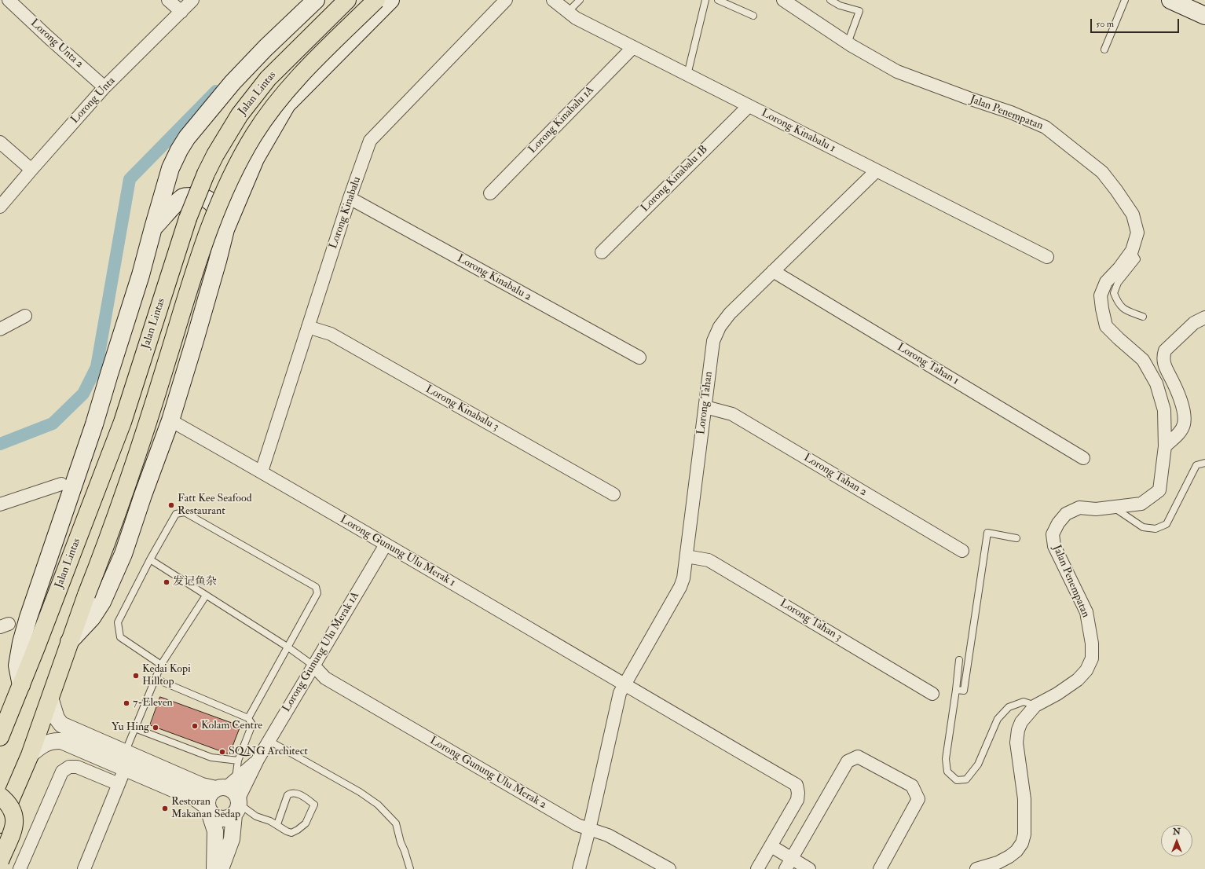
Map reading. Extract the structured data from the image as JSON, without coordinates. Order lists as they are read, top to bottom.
{
  "streets": {
    "highway": ["Jalan Lintas"],
    "street": [
      "Lorong Unta 2",
      "Lorong Unta",
      "Jalan Penempatan",
      "Lorong Kinabalu 1A",
      "Lorong Kinabalu 1",
      "Lorong Kinabalu 1B",
      "Lorong Kinabalu",
      "Lorong Kinabalu 2",
      "Lorong Tahan 1",
      "Lorong Tahan",
      "Lorong Kinabalu 3",
      "Lorong Tahan 2",
      "Lorong Gunung Ulu Merak 1",
      "Lorong Tahan 3",
      "Lorong Gunung Ulu Merak 1A",
      "Lorong Gunung Ulu Merak 2"
    ]
  },
  "crossings": [
    ["Lorong Unta 2", "Lorong Unta"],
    ["Jalan Lintas", "Lorong Gunung Ulu Merak 1"],
    ["Lorong Kinabalu 1A", "Lorong Kinabalu 1"],
    ["Lorong Kinabalu 1", "Lorong Kinabalu 1B"],
    ["Lorong Kinabalu 1", "Lorong Tahan"],
    ["Lorong Kinabalu", "Lorong Kinabalu 2"],
    ["Lorong Kinabalu", "Lorong Kinabalu 3"],
    ["Lorong Kinabalu", "Lorong Gunung Ulu Merak 1"],
    ["Lorong Tahan 1", "Lorong Tahan"],
    ["Lorong Tahan", "Lorong Tahan 2"],
    ["Lorong Tahan", "Lorong Gunung Ulu Merak 1"],
    ["Lorong Tahan", "Lorong Tahan 3"],
    ["Lorong Tahan", "Lorong Gunung Ulu Merak 2"],
    ["Lorong Gunung Ulu Merak 1", "Lorong Gunung Ulu Merak 1A"],
    ["Lorong Gunung Ulu Merak 1A", "Lorong Gunung Ulu Merak 2"]
  ],
  "places": [
    "Fatt Kee Seafood Restaurant",
    "发记鱼杂",
    "Kedai Kopi Hilltop",
    "7-Eleven",
    "Kolam Centre",
    "Yu Hing",
    "SQ NG Architect",
    "Restoran Makanan Sedap"
  ],
  "scale_bar": "50 m",
  "north": "top"
}
